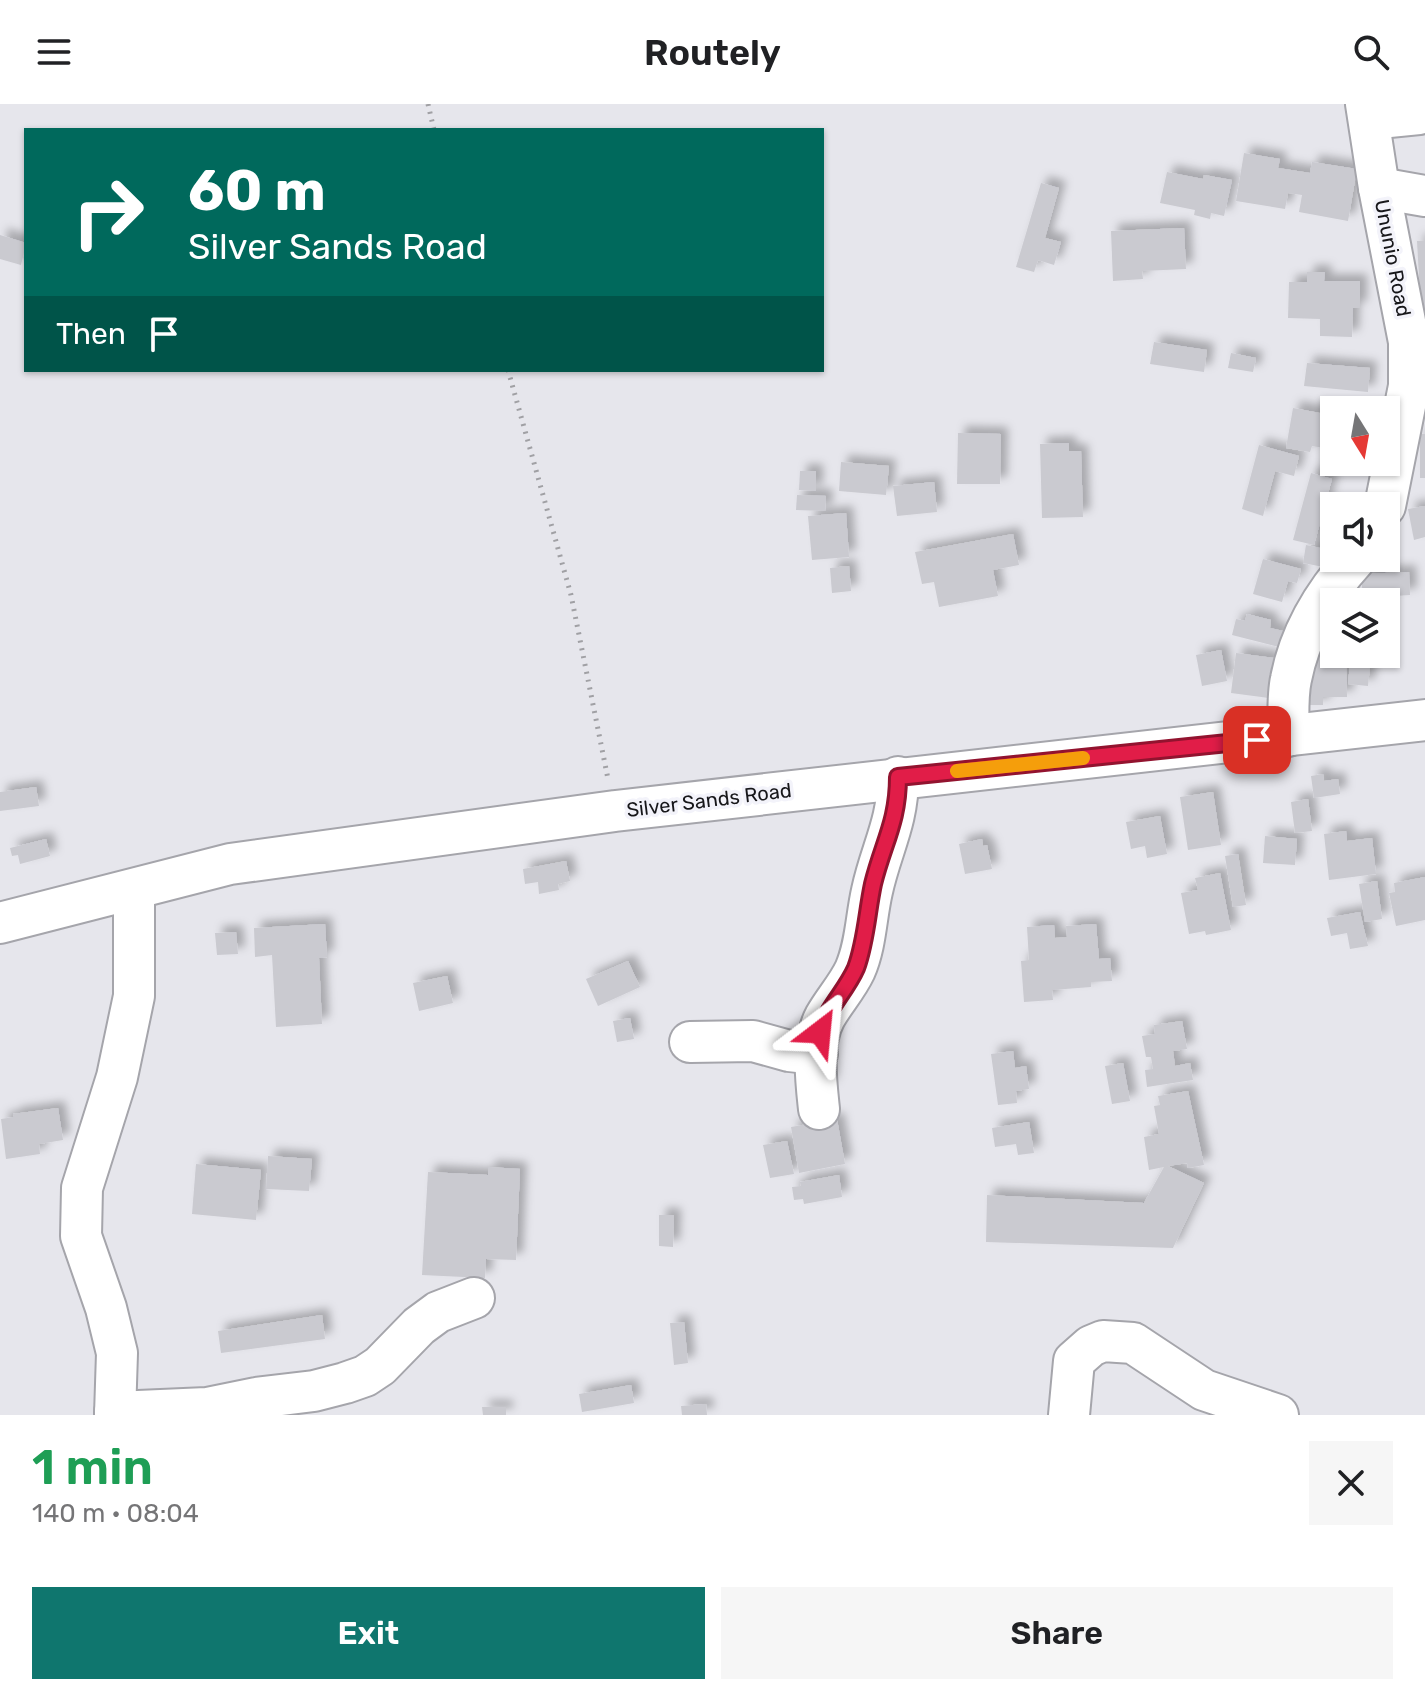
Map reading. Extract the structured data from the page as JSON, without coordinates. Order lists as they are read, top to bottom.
{
  "streets": {
    "street": ["Ununio Road", "Silver Sands Road"]
  },
  "north": "bottom",
  "page": {
    "header": "Routely",
    "turn": ["60 m", "Silver Sands Road"],
    "then": "Then",
    "heading": ["1 min", "140 m · 08:04"],
    "buttons": ["Exit", "Share"]
  }
}
